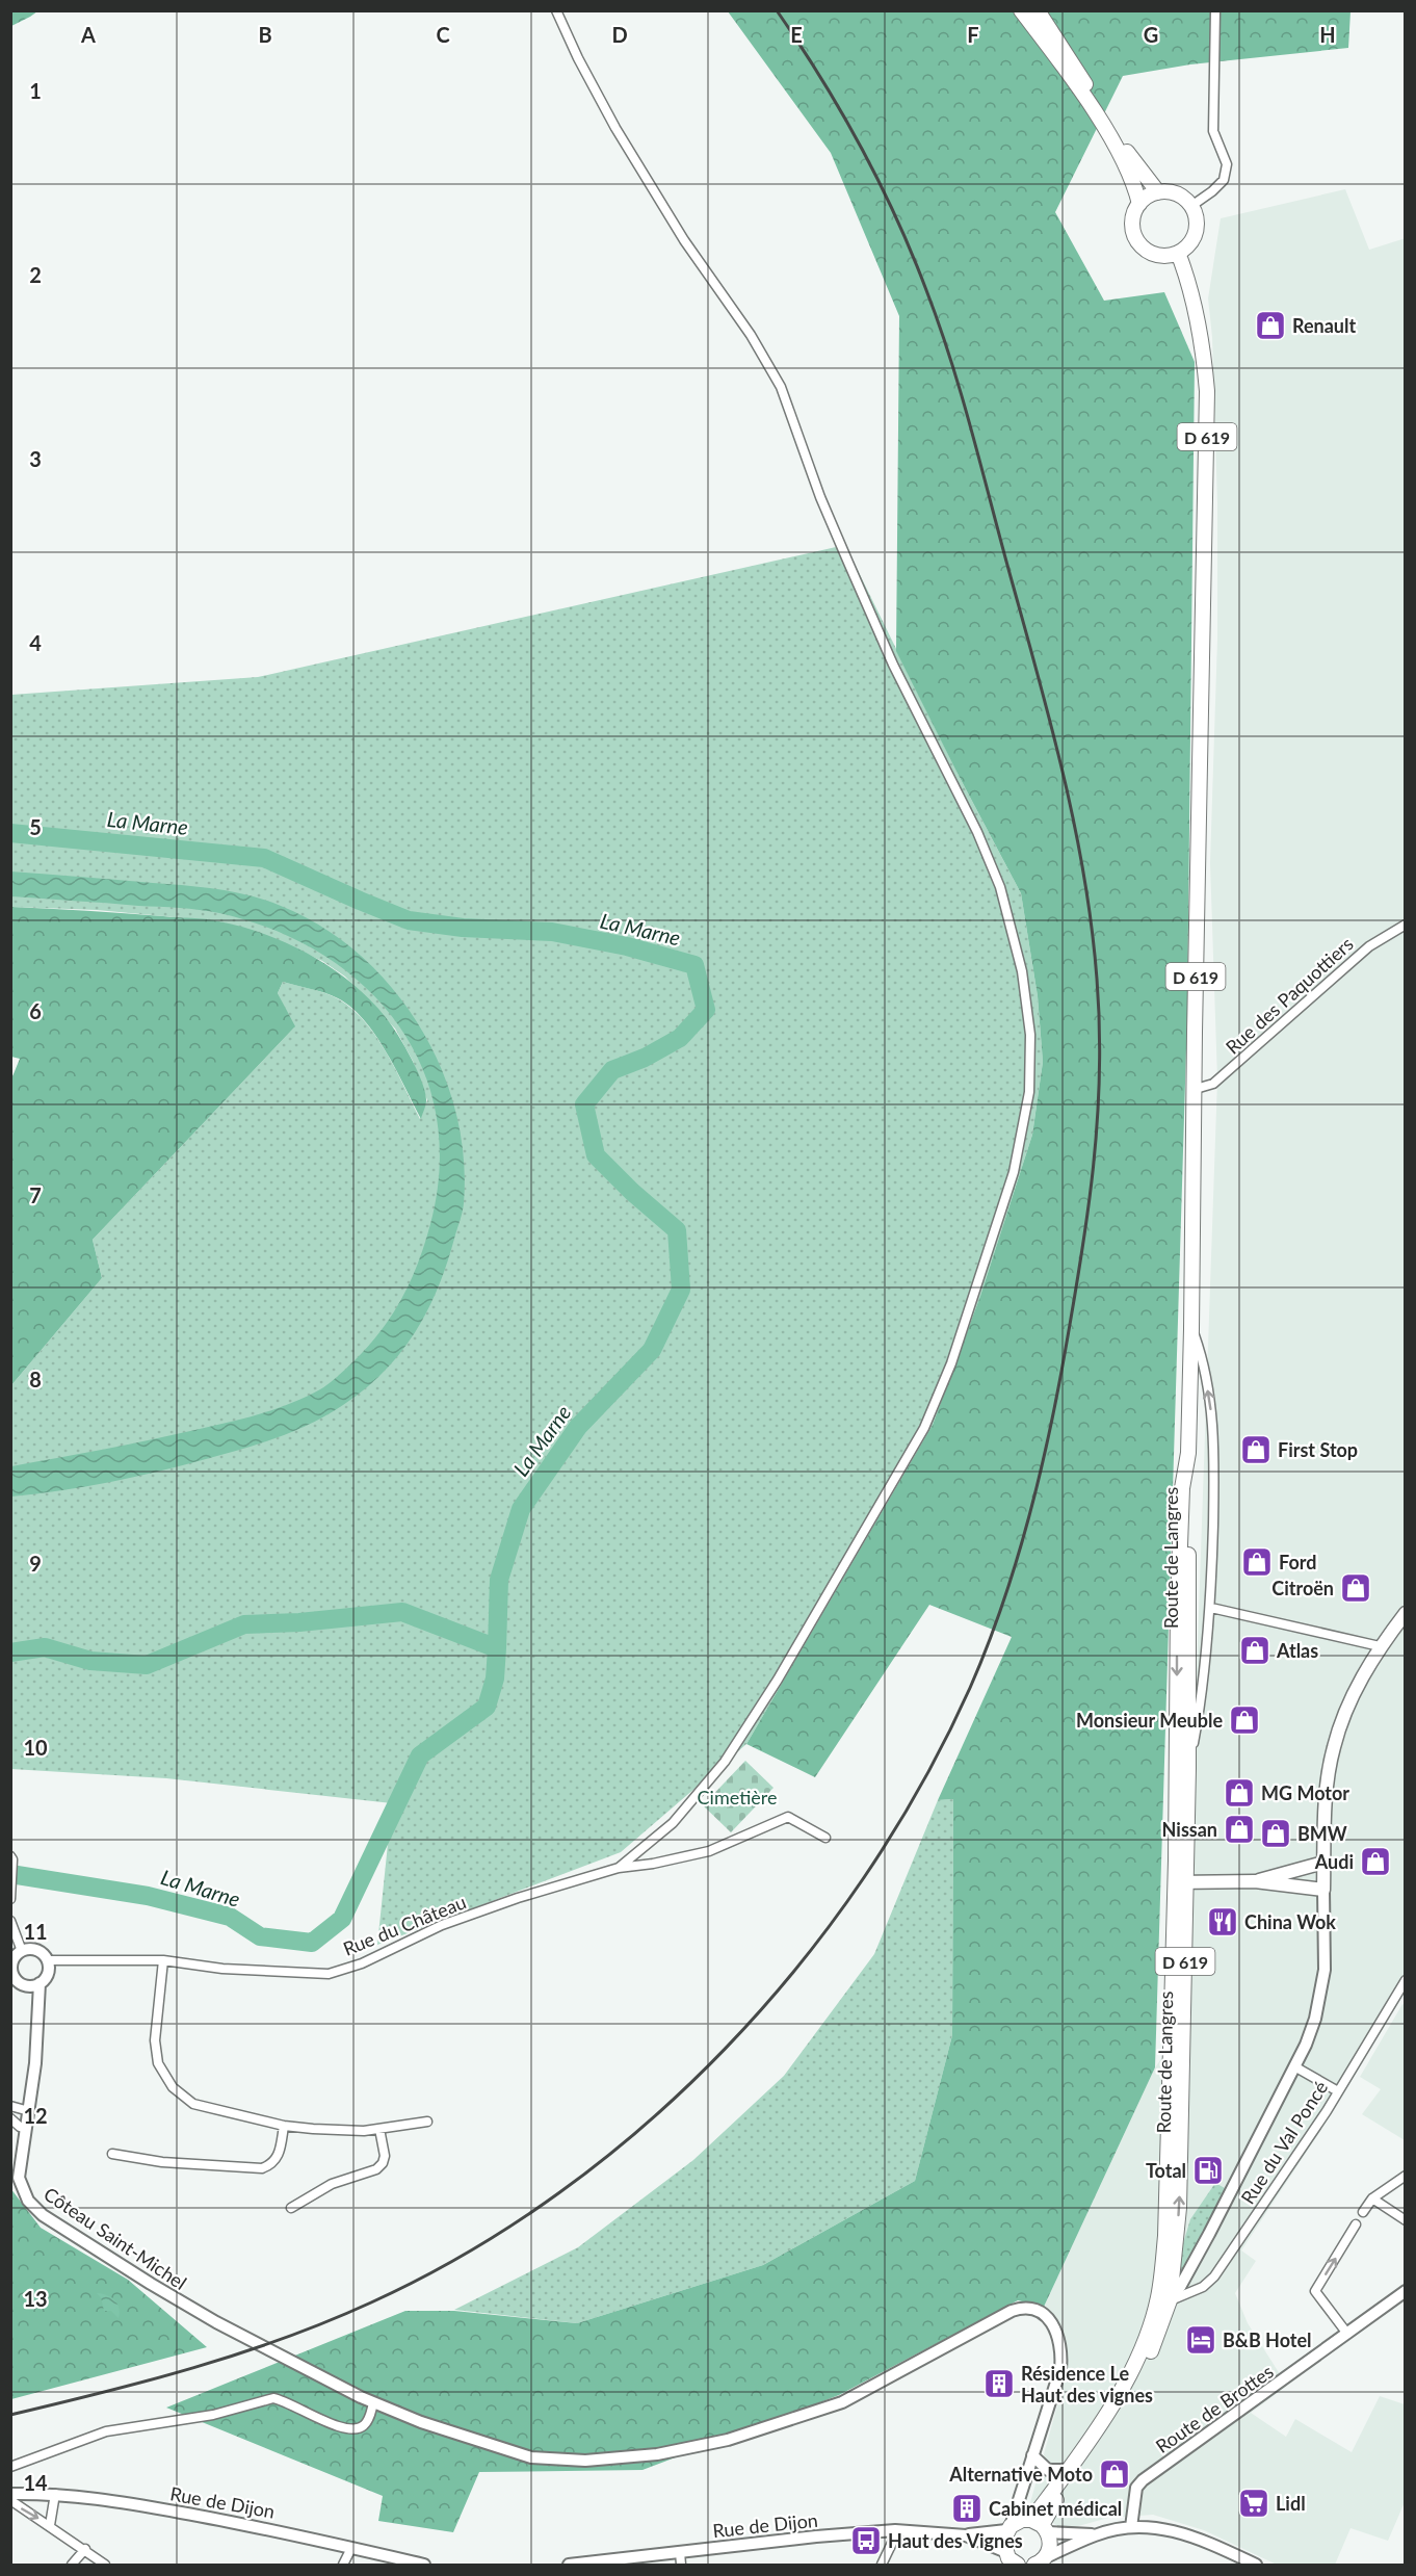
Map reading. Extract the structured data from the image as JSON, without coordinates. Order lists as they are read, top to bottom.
{
  "streets": {
    "main road": ["D 619", "Route de Langres"],
    "street": [
      "Rue des Paquottiers",
      "Rue du Château",
      "Rue du Val Poncé",
      "Côteau Saint-Michel",
      "Route de Brottes",
      "Rue de Dijon"
    ]
  },
  "crossings": [
    ["D 619", "Rue des Paquottiers"],
    ["D 619", "Route de Langres"],
    ["Route de Langres", "Rue du Val Poncé"],
    ["Rue du Château", "Côteau Saint-Michel"]
  ],
  "water": ["La Marne"],
  "parks": ["Cimetière"],
  "places": {
    "shop": [
      "Renault",
      "First Stop",
      "Ford",
      "Citroën",
      "Atlas",
      "Monsieur Meuble",
      "MG Motor",
      "Nissan",
      "BMW",
      "Audi",
      "Alternative Moto"
    ],
    "restaurant": ["China Wok"],
    "fuel station": ["Total"],
    "hotel": ["B&B Hotel"],
    "building": ["Résidence Le Haut des vignes", "Cabinet médical"],
    "supermarket": ["Lidl"],
    "bus stop": ["Haut des Vignes"]
  },
  "grid": {
    "columns": [
      "A",
      "B",
      "C",
      "D",
      "E",
      "F",
      "G",
      "H"
    ],
    "rows": [
      "1",
      "2",
      "3",
      "4",
      "5",
      "6",
      "7",
      "8",
      "9",
      "10",
      "11",
      "12",
      "13",
      "14"
    ]
  }
}
